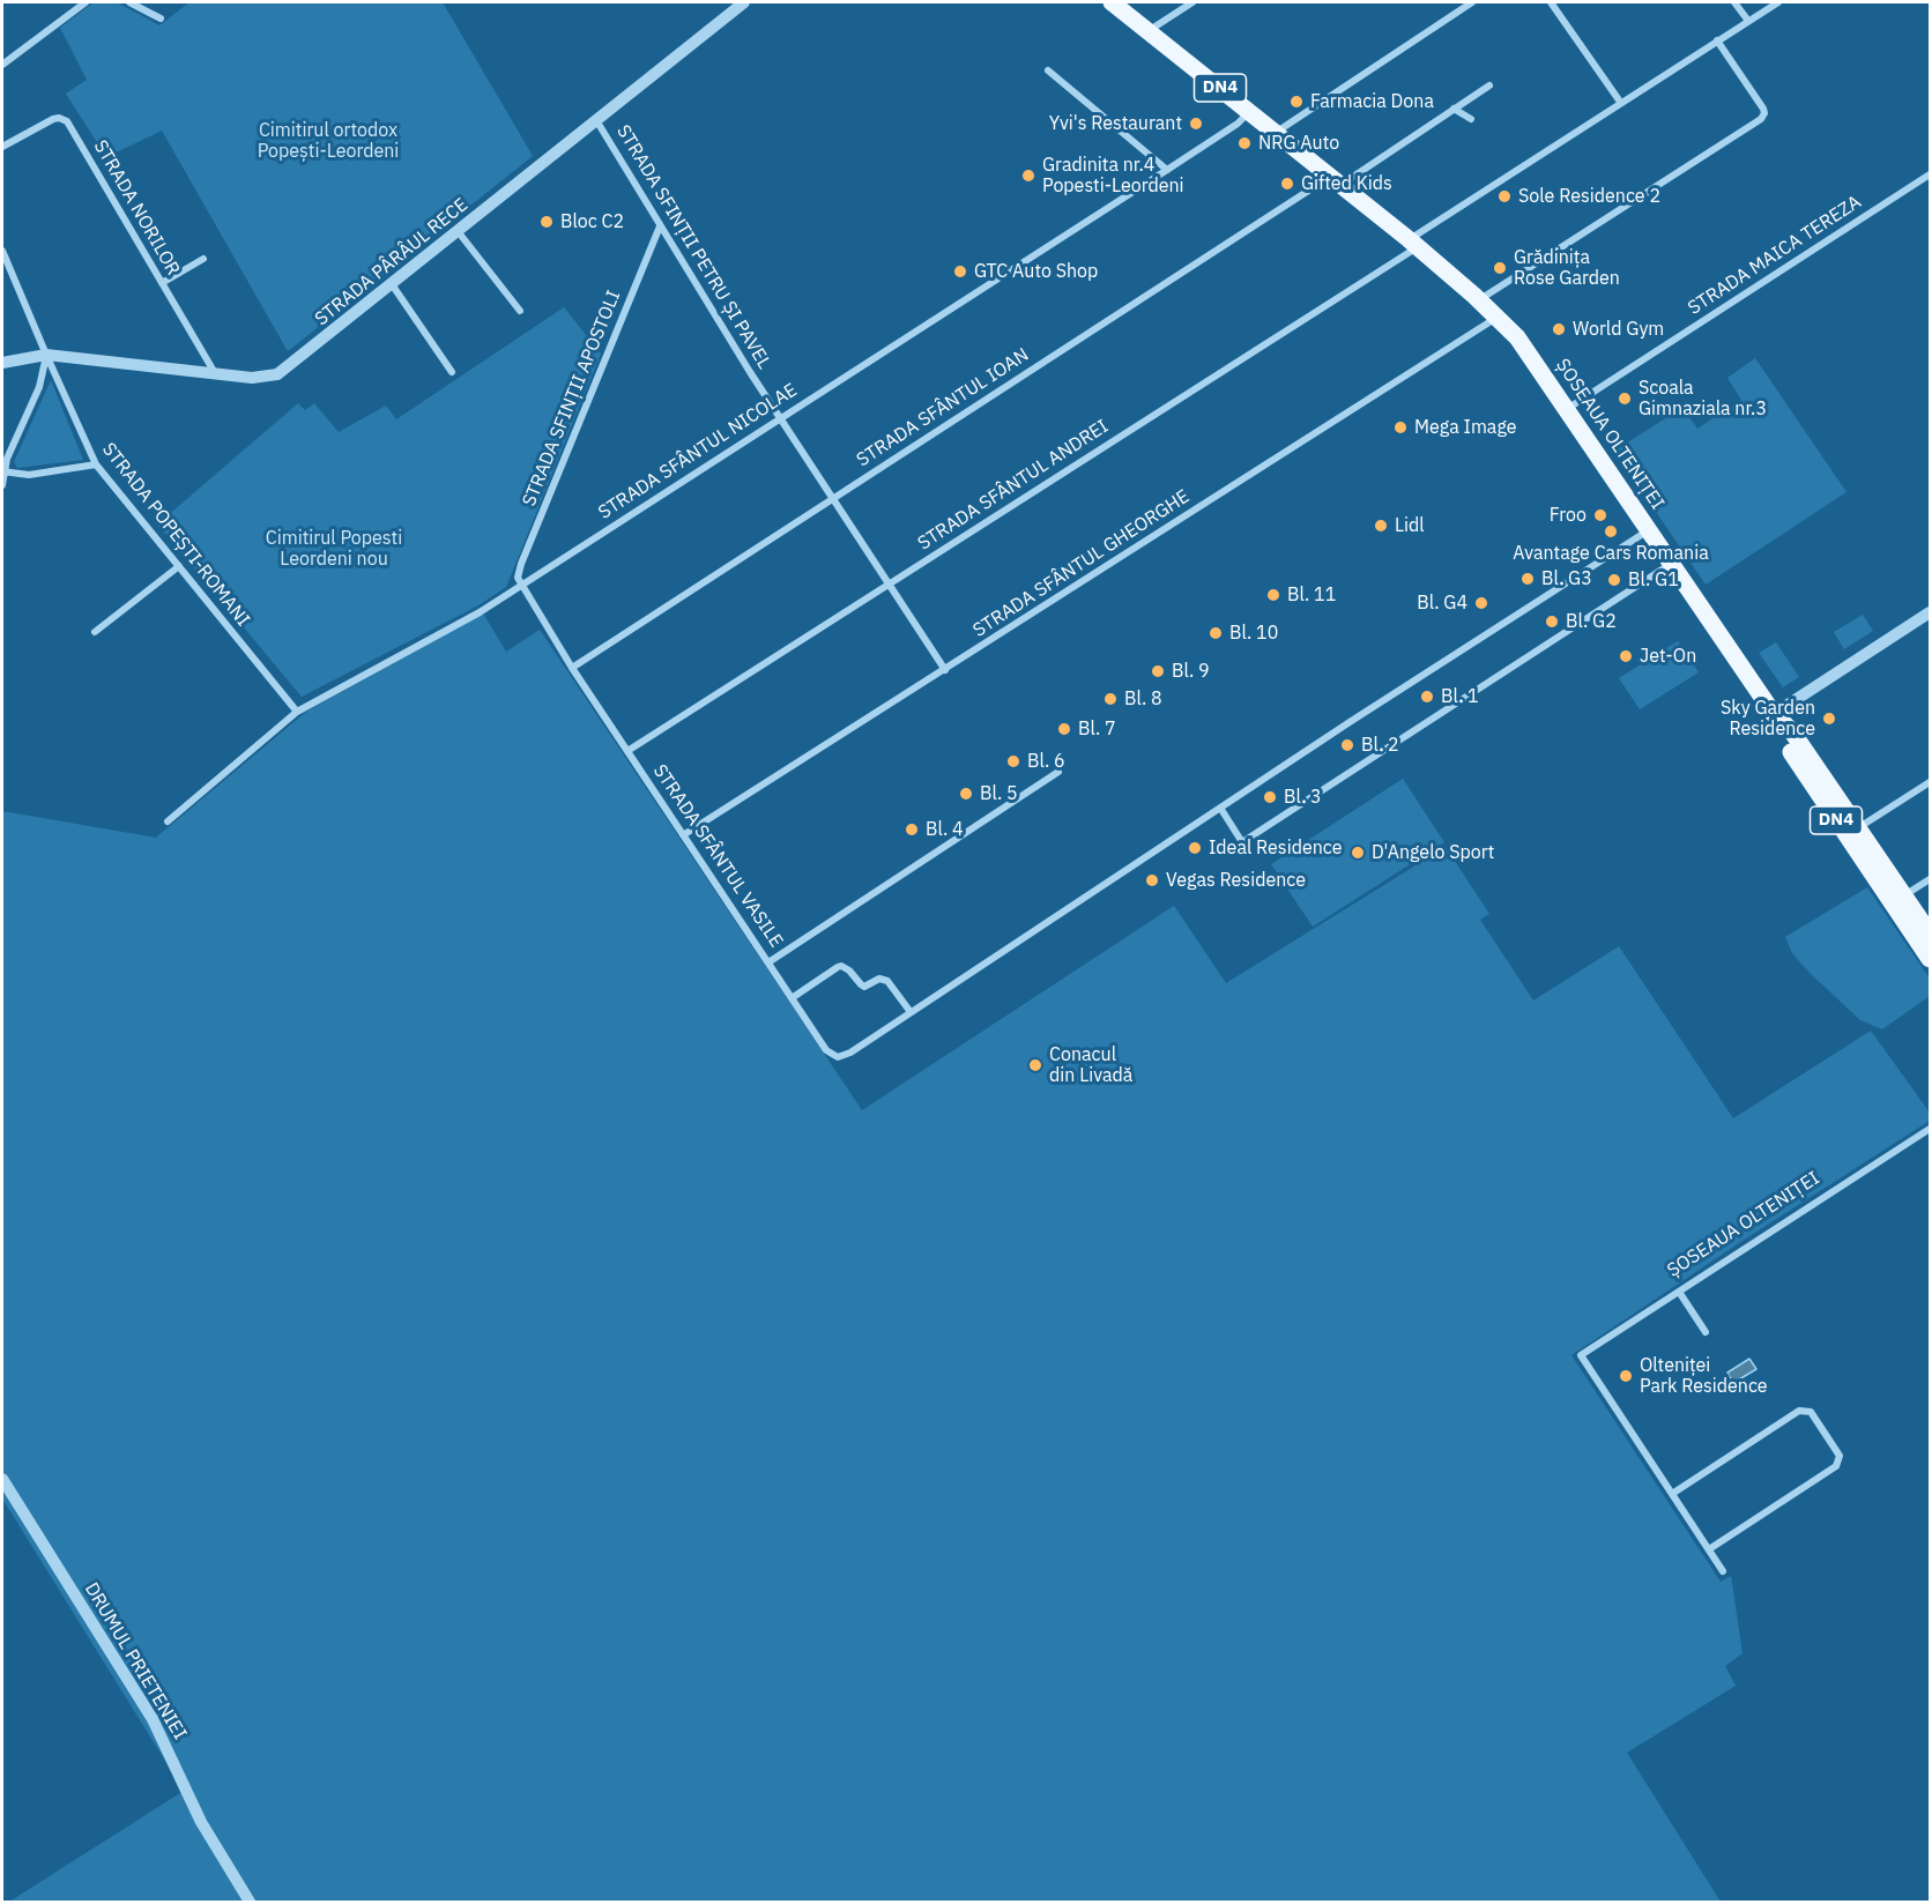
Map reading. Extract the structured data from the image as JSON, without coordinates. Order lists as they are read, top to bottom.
{
  "streets": {
    "main road": ["DN4", "ȘOSEAUA OLTENIȚEI"],
    "street": [
      "STRADA NORILOR",
      "STRADA SFINȚII PETRU ȘI PAVEL",
      "STRADA MAICA TEREZA",
      "STRADA PÂRÂUL RECE",
      "STRADA SFINȚII APOSTOLI",
      "STRADA SFÂNTUL IOAN",
      "STRADA SFÂNTUL NICOLAE",
      "STRADA SFÂNTUL ANDREI",
      "STRADA POPEȘTI-ROMANI",
      "STRADA SFÂNTUL GHEORGHE",
      "STRADA SFÂNTUL VASILE",
      "DRUMUL PRIETENIEI"
    ]
  },
  "crossings": [
    ["STRADA NORILOR", "STRADA PÂRÂUL RECE"],
    ["STRADA SFINȚII PETRU ȘI PAVEL", "STRADA PÂRÂUL RECE"],
    ["STRADA SFINȚII PETRU ȘI PAVEL", "STRADA SFINȚII APOSTOLI"],
    ["STRADA SFINȚII PETRU ȘI PAVEL", "STRADA SFÂNTUL IOAN"],
    ["STRADA SFINȚII PETRU ȘI PAVEL", "STRADA SFÂNTUL NICOLAE"],
    ["STRADA SFINȚII PETRU ȘI PAVEL", "STRADA SFÂNTUL ANDREI"],
    ["STRADA SFINȚII PETRU ȘI PAVEL", "STRADA SFÂNTUL GHEORGHE"],
    ["STRADA MAICA TEREZA", "ȘOSEAUA OLTENIȚEI"],
    ["STRADA PÂRÂUL RECE", "STRADA POPEȘTI-ROMANI"],
    ["STRADA SFINȚII APOSTOLI", "STRADA SFÂNTUL NICOLAE"],
    ["STRADA SFINȚII APOSTOLI", "STRADA SFÂNTUL VASILE"],
    ["STRADA SFÂNTUL IOAN", "ȘOSEAUA OLTENIȚEI"],
    ["STRADA SFÂNTUL IOAN", "STRADA SFÂNTUL VASILE"],
    ["ȘOSEAUA OLTENIȚEI", "STRADA SFÂNTUL NICOLAE"],
    ["ȘOSEAUA OLTENIȚEI", "STRADA SFÂNTUL ANDREI"],
    ["ȘOSEAUA OLTENIȚEI", "STRADA SFÂNTUL GHEORGHE"],
    ["STRADA SFÂNTUL NICOLAE", "STRADA POPEȘTI-ROMANI"],
    ["STRADA SFÂNTUL NICOLAE", "STRADA SFÂNTUL VASILE"],
    ["STRADA SFÂNTUL ANDREI", "STRADA SFÂNTUL VASILE"],
    ["STRADA SFÂNTUL GHEORGHE", "STRADA SFÂNTUL VASILE"]
  ],
  "parks": ["Cimitirul ortodox Popești-Leordeni", "Cimitirul Popesti Leordeni nou"],
  "places": [
    "Farmacia Dona",
    "Yvi's Restaurant",
    "NRG Auto",
    "Gradinita nr.4 Popesti-Leordeni",
    "Gifted Kids",
    "Sole Residence 2",
    "Bloc C2",
    "Grădinița Rose Garden",
    "GTC Auto Shop",
    "World Gym",
    "Scoala Gimnaziala nr.3",
    "Mega Image",
    "Froo",
    "Lidl",
    "Avantage Cars Romania",
    "Bl. G3",
    "Bl. G1",
    "Bl. 11",
    "Bl. G4",
    "Bl. G2",
    "Bl. 10",
    "Jet-On",
    "Bl. 9",
    "Bl. 1",
    "Bl. 8",
    "Sky Garden Residence",
    "Bl. 7",
    "Bl. 2",
    "Bl. 6",
    "Bl. 5",
    "Bl. 3",
    "Bl. 4",
    "Ideal Residence",
    "D'Angelo Sport",
    "Vegas Residence",
    "Conacul din Livadă",
    "Olteniței Park Residence"
  ]
}
